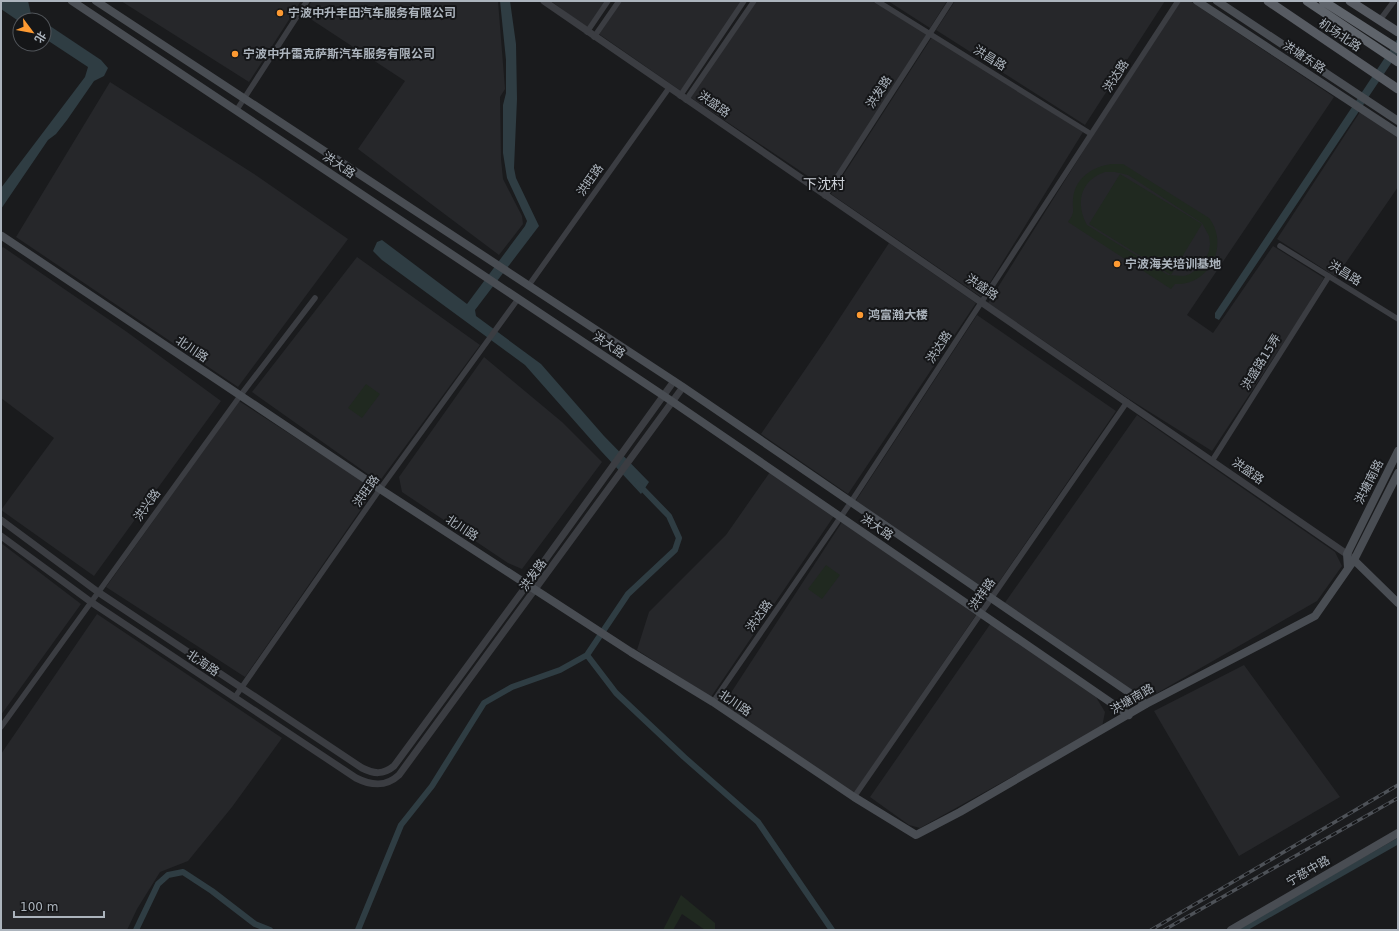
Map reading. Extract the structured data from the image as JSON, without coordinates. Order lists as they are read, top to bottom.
{
  "streets": {
    "main road": [
      "机场北路",
      "洪塘东路",
      "洪盛路",
      "洪大路",
      "北川路",
      "洪塘南路",
      "宁慈中路"
    ],
    "street": [
      "洪昌路",
      "洪达路",
      "洪发路",
      "洪旺路",
      "洪盛路15弄",
      "洪兴路",
      "洪祥路",
      "北海路"
    ]
  },
  "crossings": [
    ["洪昌路", "洪达路"],
    ["洪昌路", "洪发路"],
    ["洪昌路", "洪盛路15弄"],
    ["洪达路", "洪盛路"],
    ["洪达路", "洪大路"],
    ["洪达路", "北川路"],
    ["洪发路", "洪盛路"],
    ["洪发路", "洪大路"],
    ["洪发路", "北川路"],
    ["洪发路", "北海路"],
    ["洪盛路", "洪旺路"],
    ["洪盛路", "洪盛路15弄"],
    ["洪盛路", "洪塘南路"],
    ["洪盛路", "洪祥路"],
    ["洪大路", "洪旺路"],
    ["洪大路", "洪塘南路"],
    ["洪大路", "洪祥路"],
    ["洪旺路", "北川路"],
    ["洪旺路", "北海路"],
    ["北川路", "洪塘南路"],
    ["北川路", "洪兴路"],
    ["北川路", "洪祥路"],
    ["洪兴路", "北海路"]
  ],
  "districts": ["下沈村"],
  "places": [
    "宁波中升丰田汽车服务有限公司",
    "宁波中升雷克萨斯汽车服务有限公司",
    "宁波海关培训基地",
    "鸿富瀚大楼"
  ],
  "scale_bar": "100 m",
  "north": "bottom right"
}
